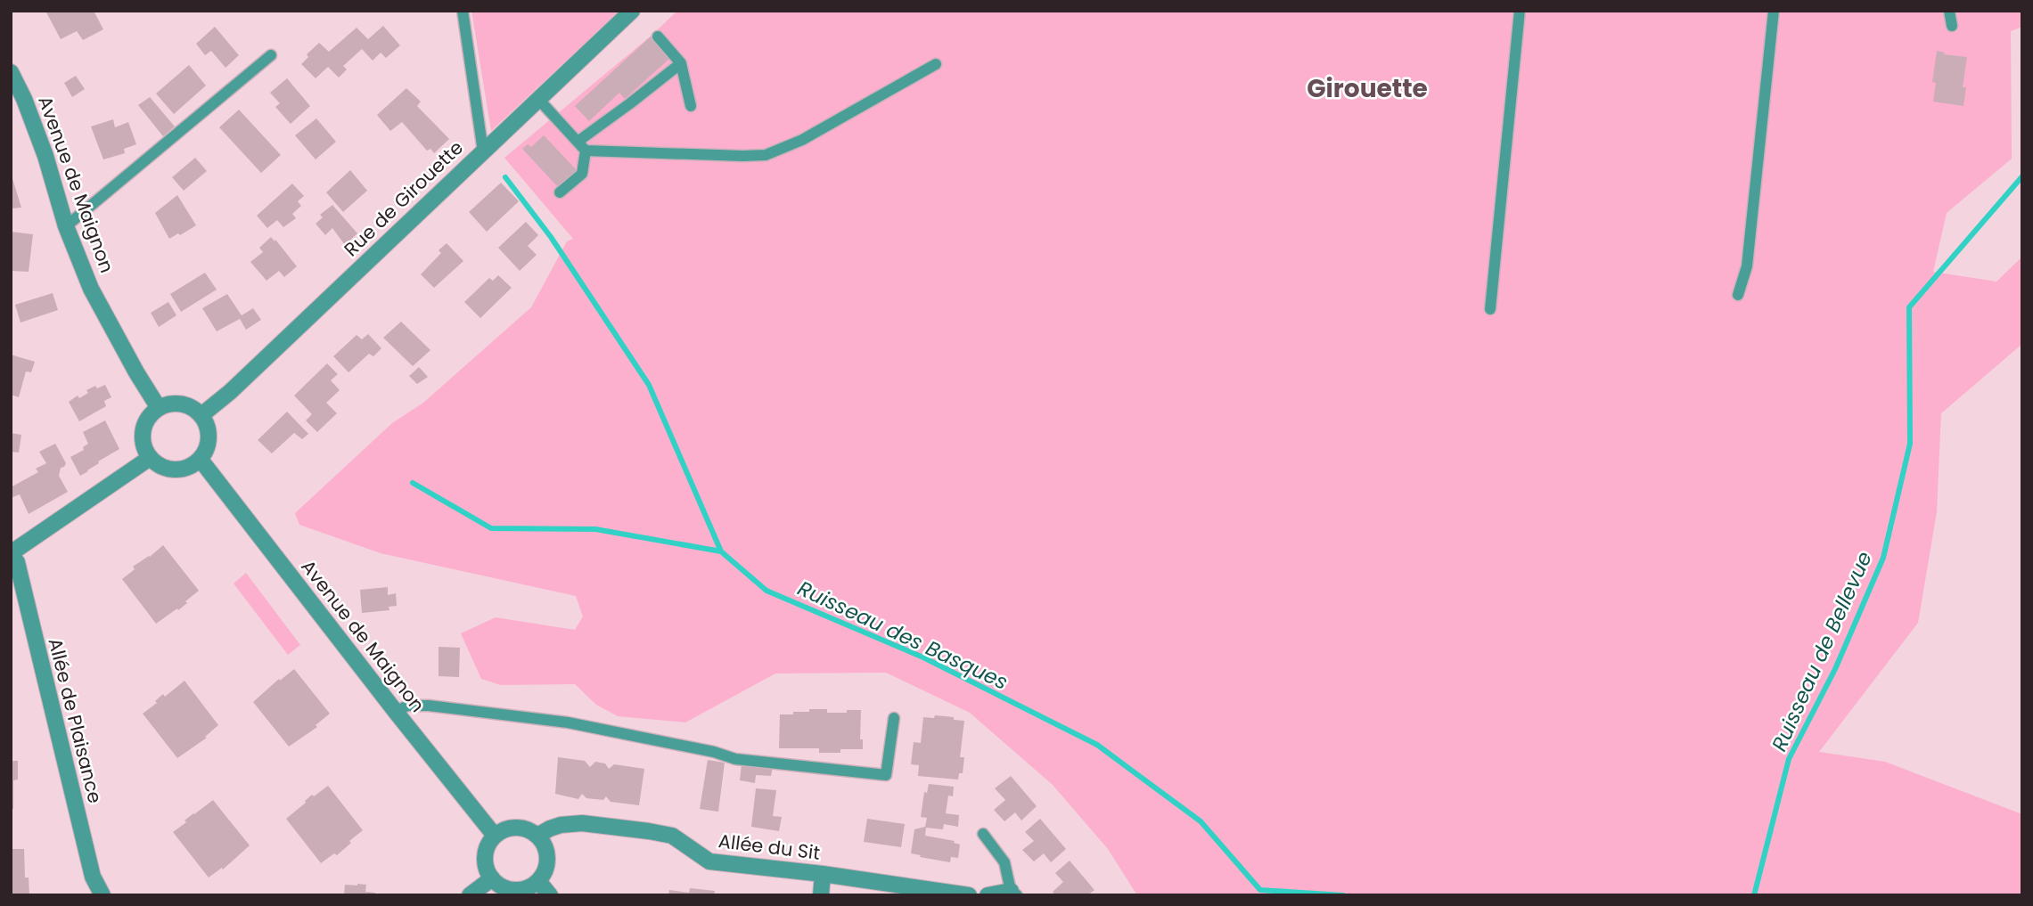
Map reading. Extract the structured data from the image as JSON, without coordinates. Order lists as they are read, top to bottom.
{
  "streets": {
    "street": [
      "Avenue de Maignon",
      "Rue de Girouette",
      "Allée de Plaisance",
      "Allée du Sit"
    ]
  },
  "crossings": [
    ["Avenue de Maignon", "Rue de Girouette"],
    ["Avenue de Maignon", "Allée du Sit"]
  ],
  "districts": ["Girouette"],
  "water": ["Ruisseau des Basques", "Ruisseau de Bellevue"]
}
